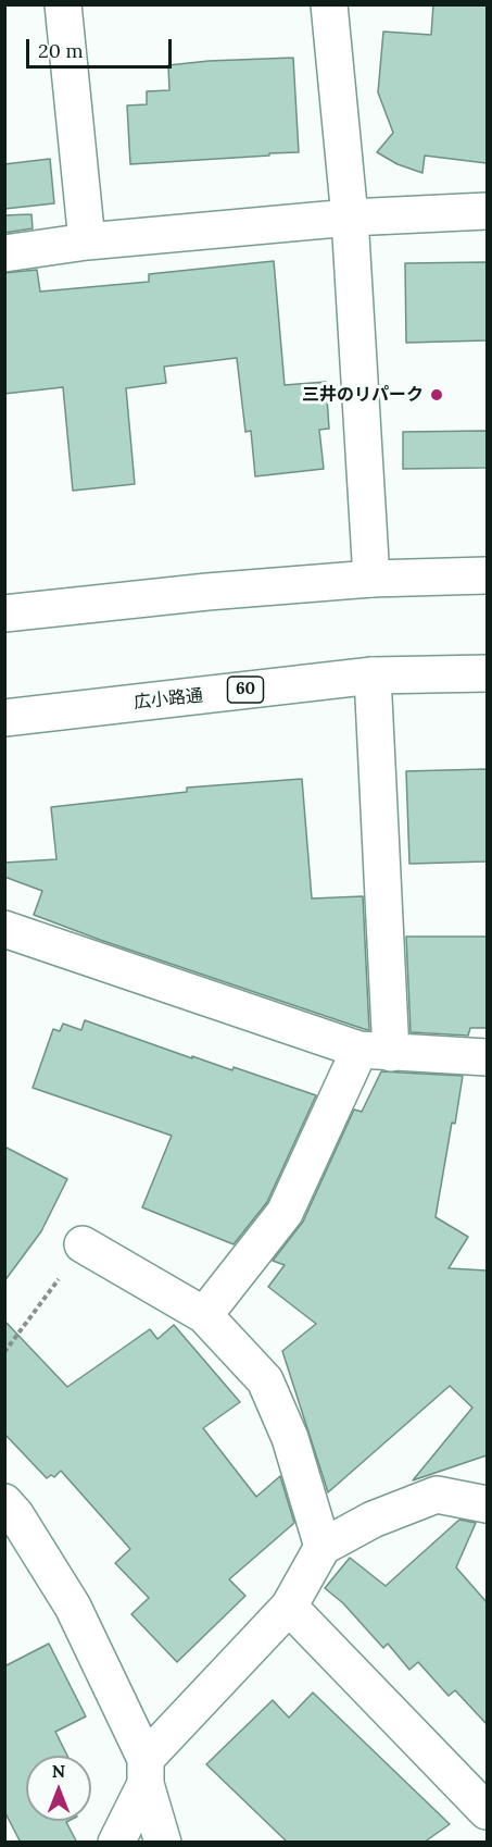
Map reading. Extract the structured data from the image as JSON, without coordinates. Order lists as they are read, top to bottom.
{
  "streets": {
    "street": ["60", "広小路通"]
  },
  "places": ["三井のリパーク"],
  "scale_bar": "20 m",
  "north": "top"
}
